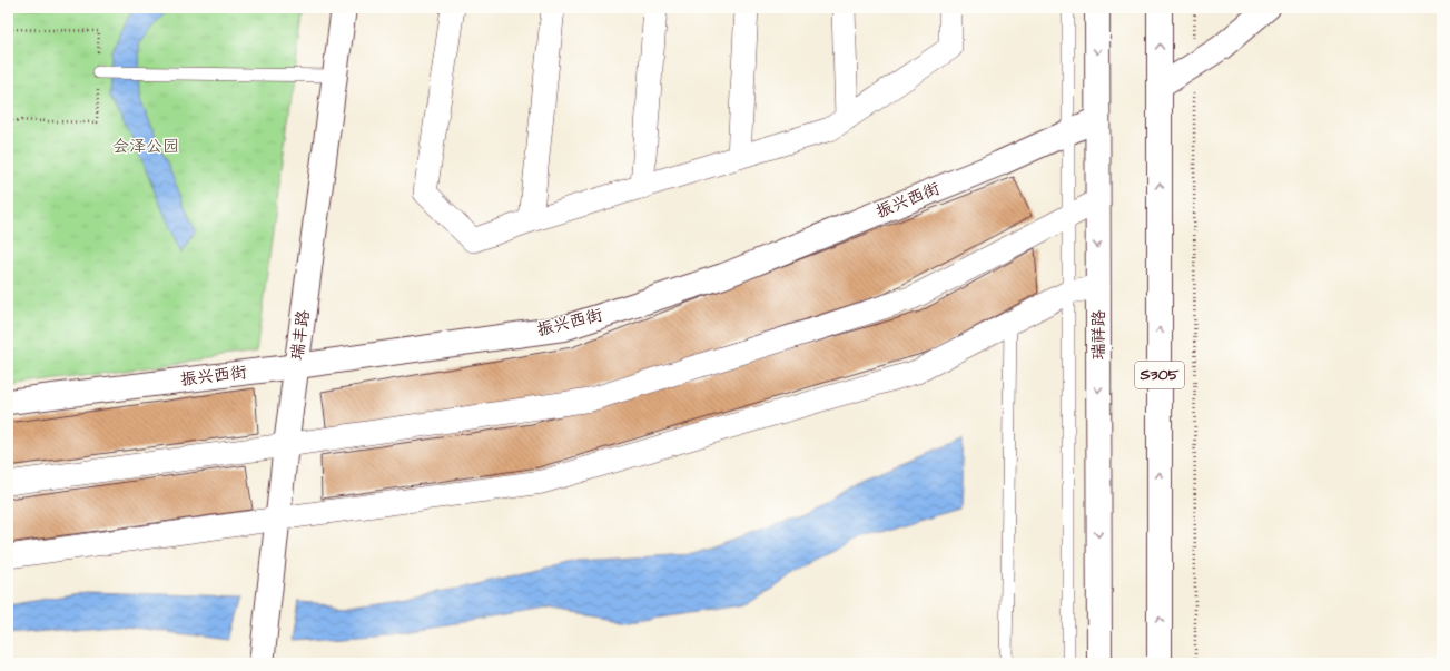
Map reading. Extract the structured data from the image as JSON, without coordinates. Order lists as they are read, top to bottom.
{
  "streets": {
    "street": [
      "振兴西街",
      "瑞丰路",
      "瑞祥路",
      "S305"
    ]
  },
  "crossings": [
    ["振兴西街", "瑞丰路"],
    ["振兴西街", "瑞祥路"]
  ],
  "parks": ["会泽公园"]
}
